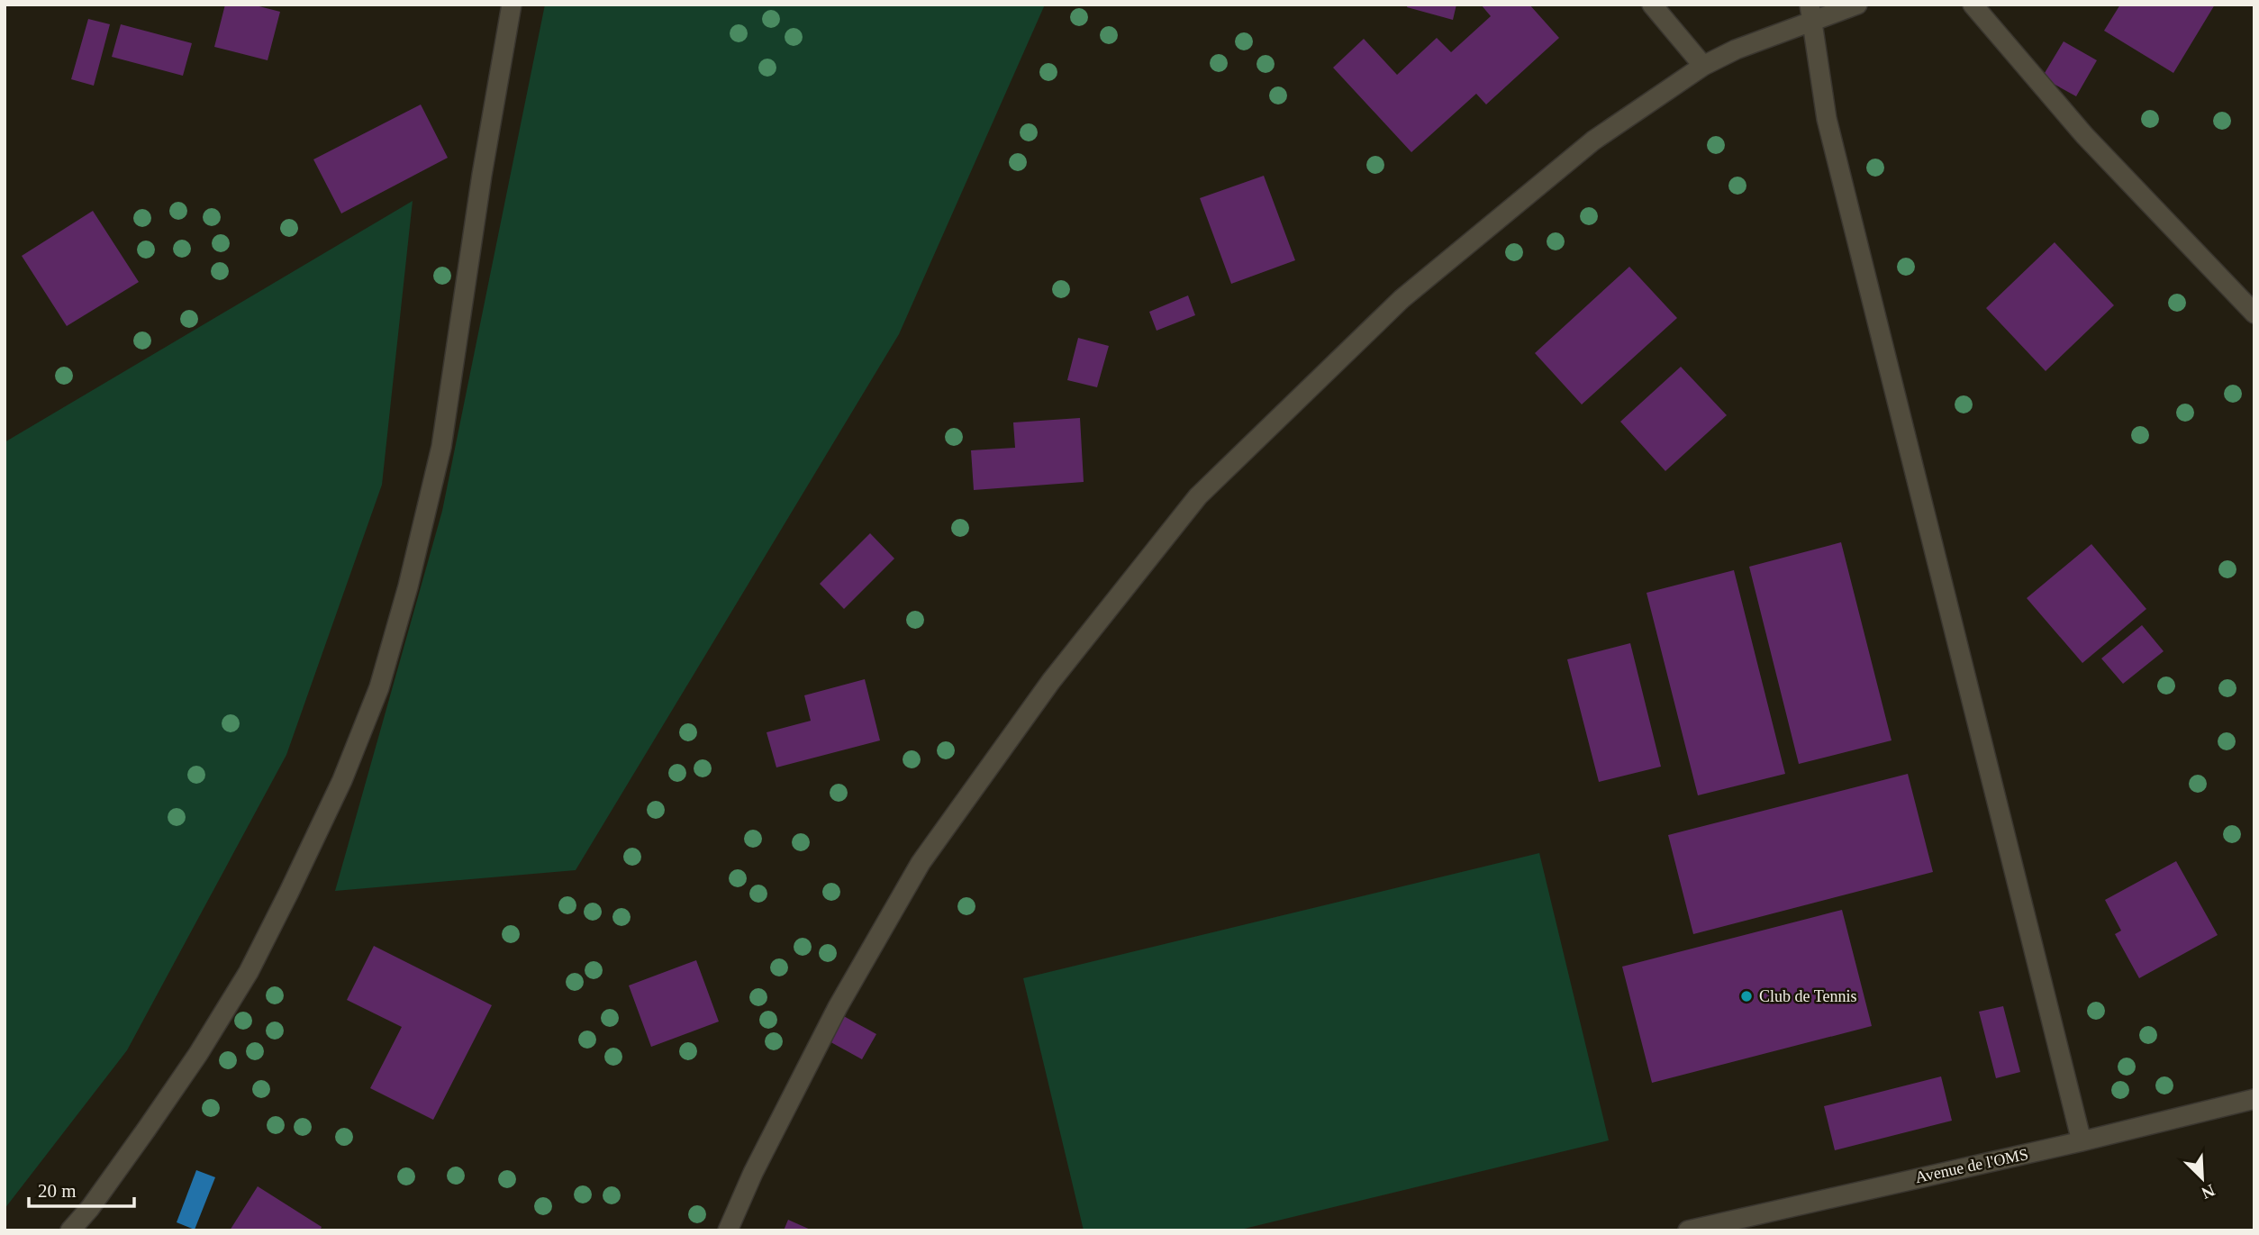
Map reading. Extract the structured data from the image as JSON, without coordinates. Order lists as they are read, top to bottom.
{
  "streets": {
    "street": ["Avenue de l'OMS"]
  },
  "places": ["Club de Tennis"],
  "scale_bar": "20 m",
  "north": "bottom right"
}
